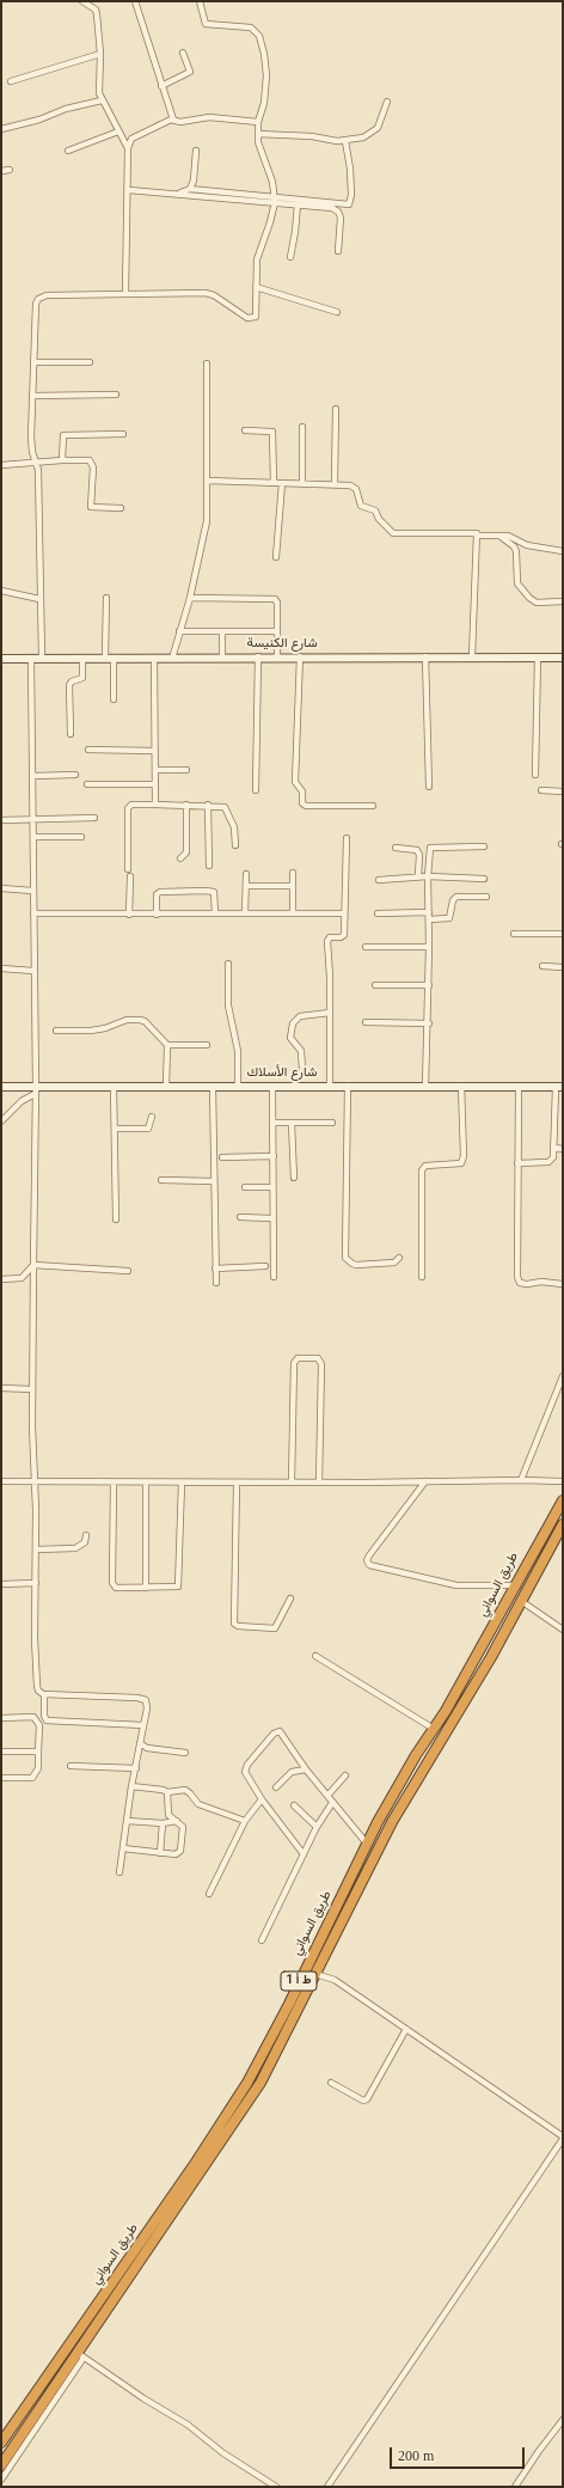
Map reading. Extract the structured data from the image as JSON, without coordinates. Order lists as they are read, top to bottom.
{
  "streets": {
    "highway": ["طريق السواني", "ط أ 1"],
    "main road": ["شارع الكنيسة", "شارع الأسلاك"]
  },
  "scale_bar": "200 m"
}
